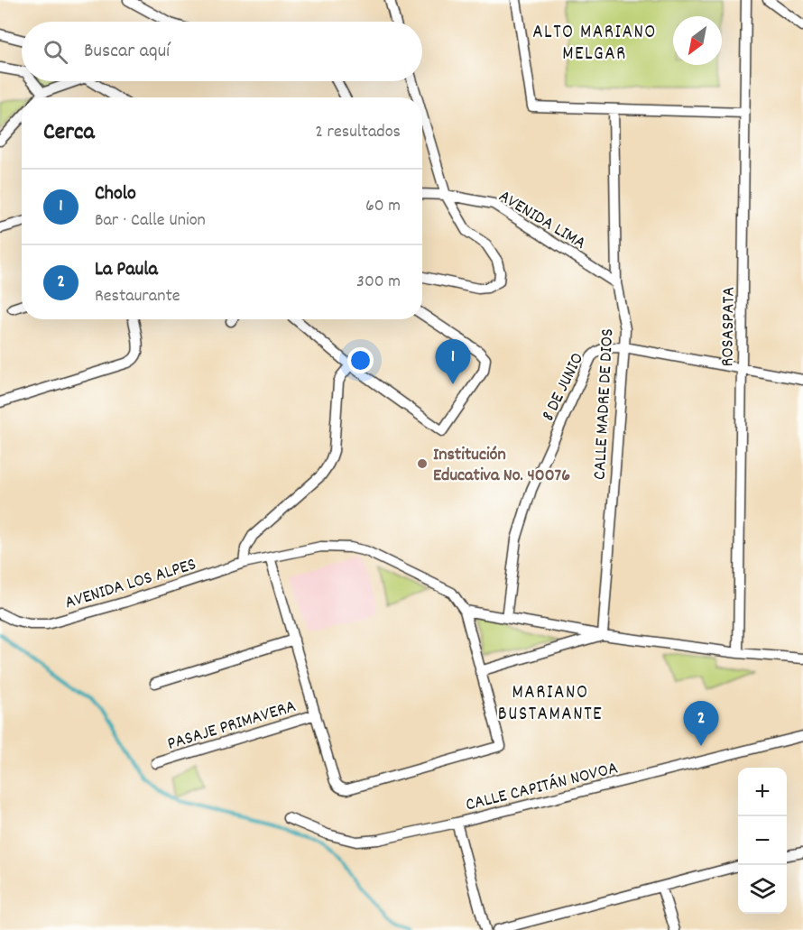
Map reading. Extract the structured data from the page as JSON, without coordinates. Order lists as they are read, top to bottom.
{
  "streets": {
    "street": [
      "AVENIDA LIMA",
      "ROSASPATA",
      "8 DE JUNIO",
      "CALLE MADRE DE DIOS",
      "AVENIDA LOS ALPES",
      "PASAJE PRIMAVERA",
      "CALLE CAPITÁN NOVOA"
    ]
  },
  "crossings": [
    ["AVENIDA LIMA", "CALLE MADRE DE DIOS"],
    ["ROSASPATA", "8 DE JUNIO"],
    ["8 DE JUNIO", "CALLE MADRE DE DIOS"]
  ],
  "districts": ["ALTO MARIANO MELGAR", "MARIANO BUSTAMANTE"],
  "places": ["Institución Educativa No. 40076"],
  "north": "bottom left",
  "page": {
    "search": "Buscar aquí",
    "heading": ["Cerca", "2 resultados"],
    "list": [
      {
        "mark": "1",
        "name": "Cholo",
        "note": "Bar · Calle Union",
        "value": "60 m"
      },
      {
        "mark": "2",
        "name": "La Paula",
        "note": "Restaurante",
        "value": "300 m"
      }
    ],
    "pins": ["1", "2"],
    "map_buttons": ["+", "−"]
  }
}
